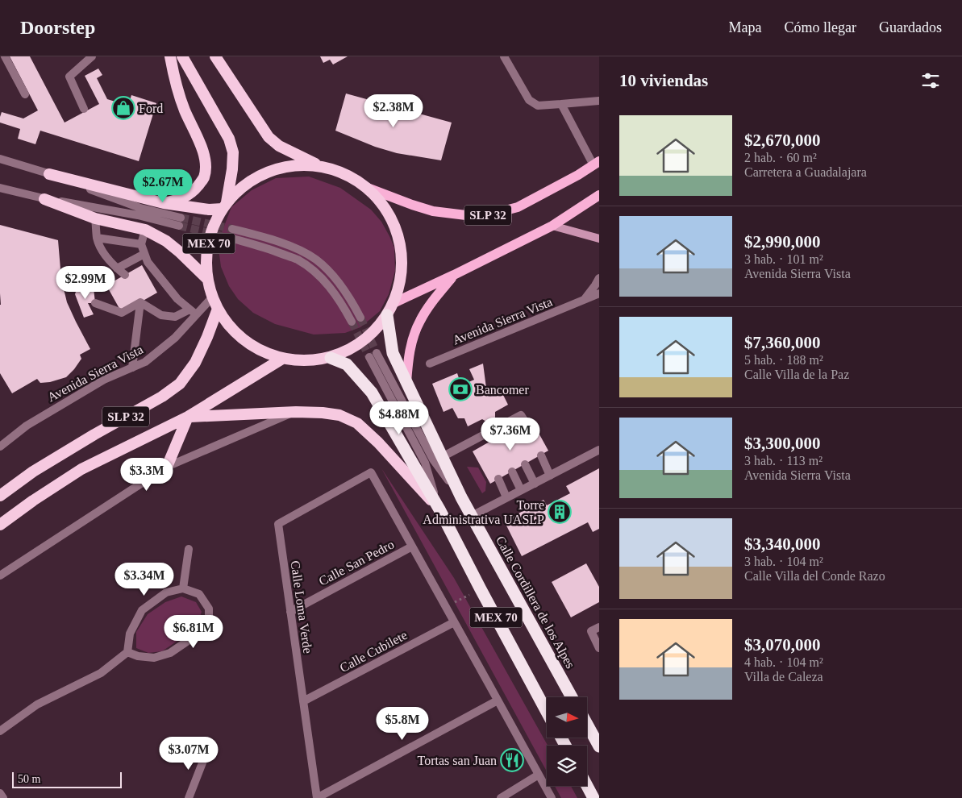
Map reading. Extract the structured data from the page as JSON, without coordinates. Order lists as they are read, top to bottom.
{
  "streets": {
    "highway": ["SLP 32", "MEX 70", "Calle Cordillera de los Alpes"],
    "street": [
      "Avenida Sierra Vista",
      "Calle San Pedro",
      "Calle Loma Verde",
      "Calle Cubilete"
    ]
  },
  "crossings": [
    ["SLP 32", "MEX 70"],
    ["MEX 70", "Avenida Sierra Vista"],
    ["MEX 70", "Calle Cordillera de los Alpes"],
    ["Calle San Pedro", "Calle Loma Verde"],
    ["Calle Loma Verde", "Calle Cubilete"]
  ],
  "places": {
    "shop": ["Ford"],
    "bank": ["Bancomer"],
    "building": ["Torre Administrativa UASLP"],
    "restaurant": ["Tortas san Juan"]
  },
  "scale_bar": "50 m",
  "north": "right",
  "page": {
    "header": "Doorstep",
    "nav": ["Mapa", "Cómo llegar", "Guardados"],
    "heading": "10 viviendas",
    "price": [
      "$2.38M",
      "$2.67M",
      "$2.99M",
      "$4.88M",
      "$7.36M",
      "$3.3M",
      "$3.34M",
      "$6.81M",
      "$5.8M",
      "$3.07M"
    ],
    "list": [
      {
        "name": "$2,670,000",
        "note": "2 hab. · 60 m² · Carretera a Guadalajara"
      },
      {
        "name": "$2,990,000",
        "note": "3 hab. · 101 m² · Avenida Sierra Vista"
      },
      {
        "name": "$7,360,000",
        "note": "5 hab. · 188 m² · Calle Villa de la Paz"
      },
      {
        "name": "$3,300,000",
        "note": "3 hab. · 113 m² · Avenida Sierra Vista"
      },
      {
        "name": "$3,340,000",
        "note": "3 hab. · 104 m² · Calle Villa del Conde Razo"
      },
      {
        "name": "$3,070,000",
        "note": "4 hab. · 104 m² · Villa de Caleza"
      }
    ],
    "scale": "50 m"
  }
}
